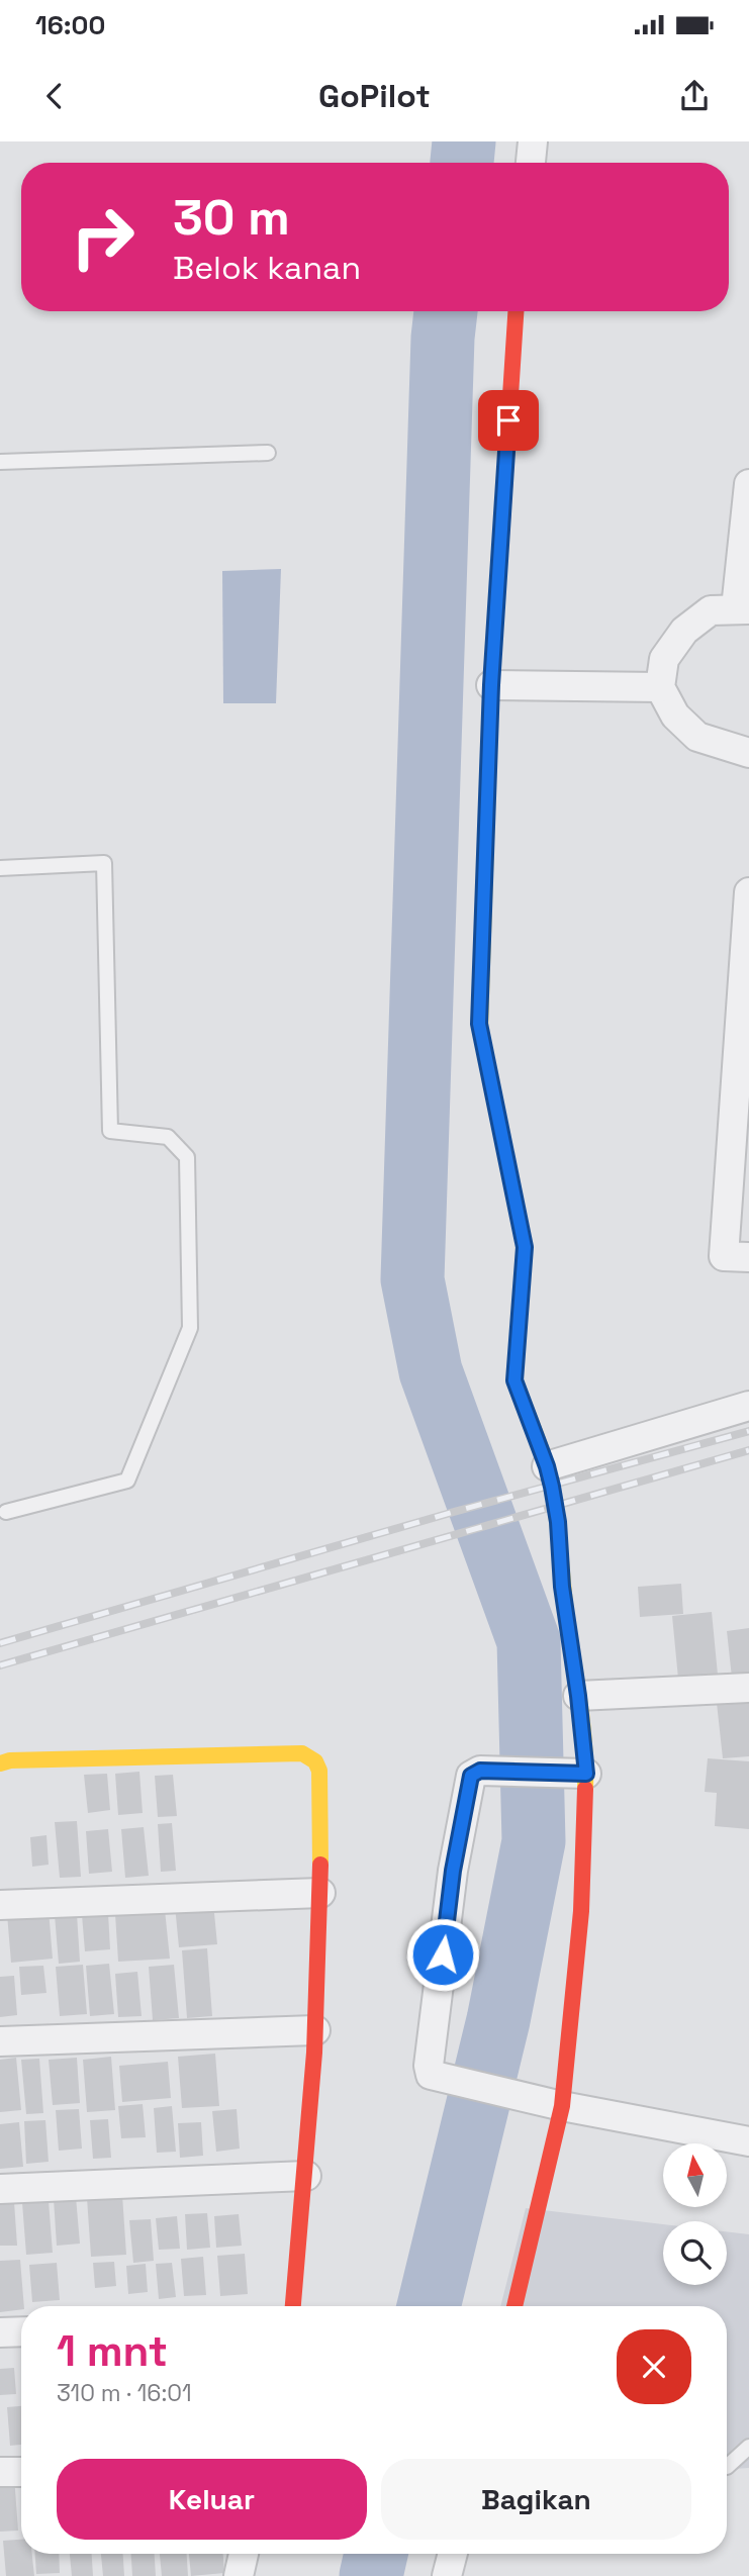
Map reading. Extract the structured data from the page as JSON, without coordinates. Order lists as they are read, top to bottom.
{
  "north": "top",
  "page": {
    "status": "16:00",
    "header": "GoPilot",
    "turn": ["30 m", "Belok kanan"],
    "heading": ["1 mnt", "310 m · 16:01"],
    "buttons": ["Keluar", "Bagikan"]
  }
}
